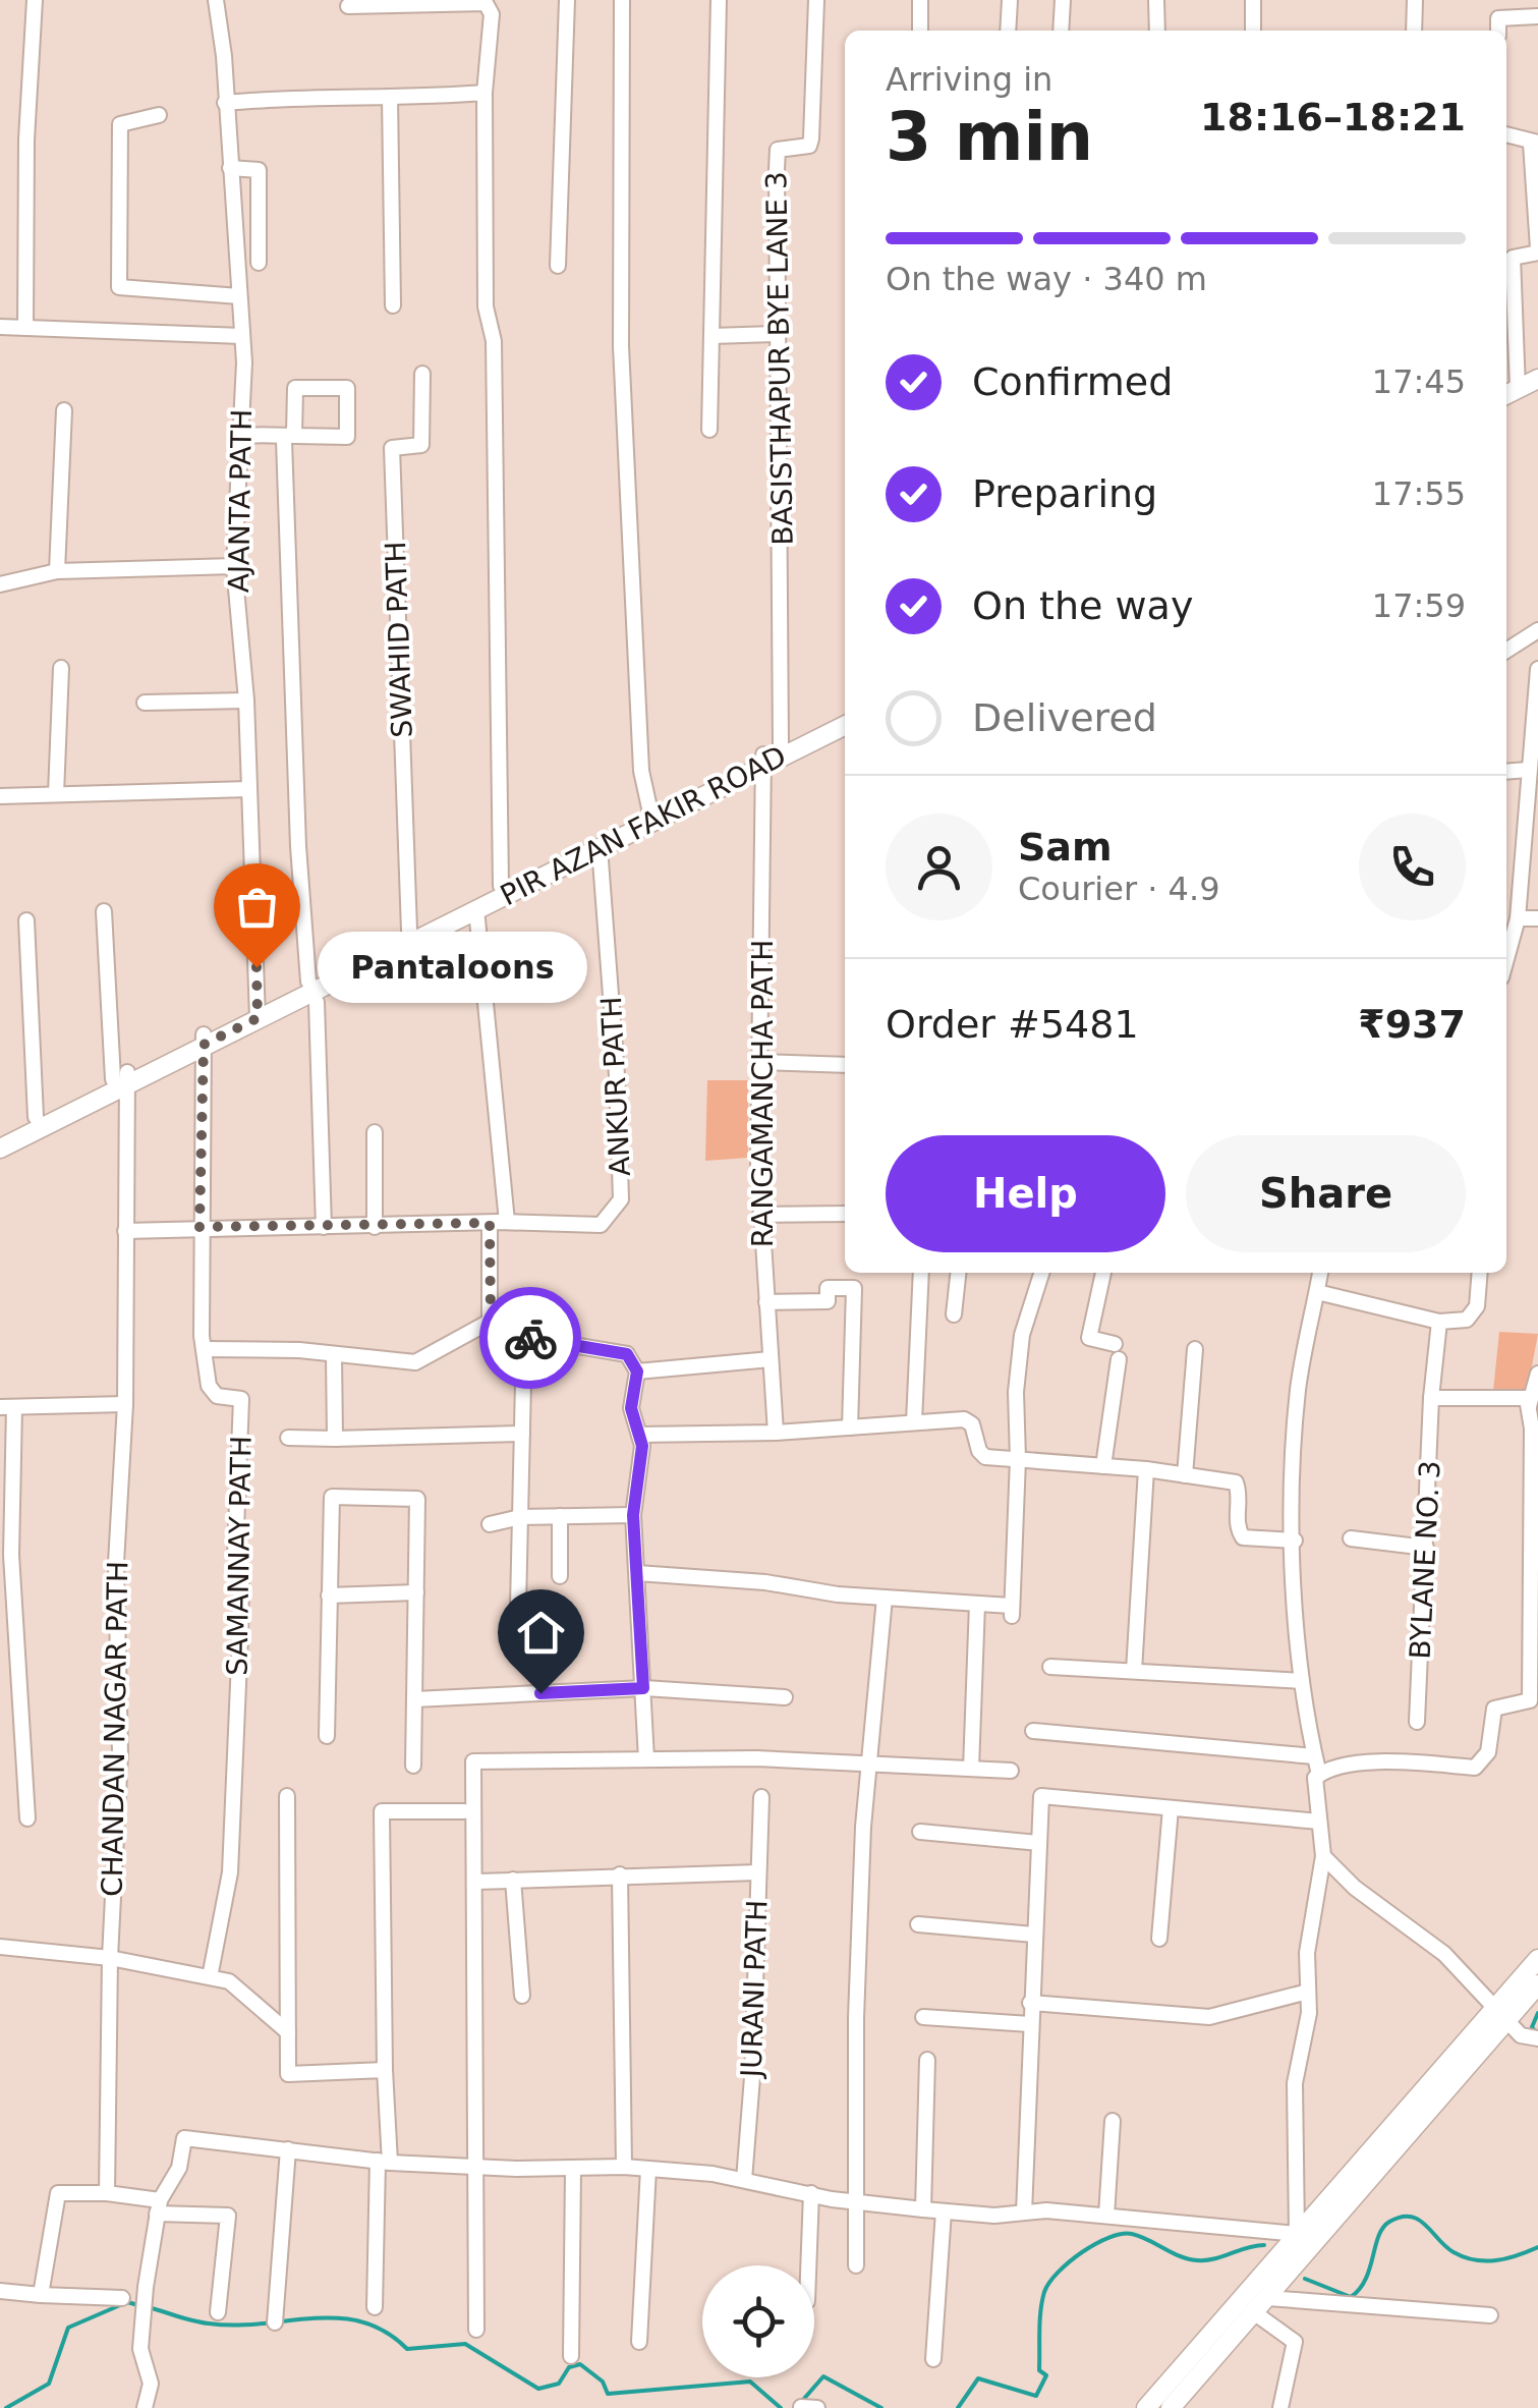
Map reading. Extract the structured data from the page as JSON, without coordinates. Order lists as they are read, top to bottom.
{
  "streets": {
    "main road": ["PIR AZAN FAKIR ROAD"],
    "street": [
      "BASISTHAPUR BYE LANE 3",
      "AJANTA PATH",
      "SWAHID PATH",
      "ANKUR PATH",
      "RANGAMANCHA PATH",
      "SAMANNAY PATH",
      "BYLANE NO. 3",
      "CHANDAN NAGAR PATH",
      "JURANI PATH"
    ]
  },
  "crossings": [
    ["BASISTHAPUR BYE LANE 3", "PIR AZAN FAKIR ROAD"],
    ["AJANTA PATH", "PIR AZAN FAKIR ROAD"],
    ["SWAHID PATH", "PIR AZAN FAKIR ROAD"],
    ["PIR AZAN FAKIR ROAD", "ANKUR PATH"],
    ["PIR AZAN FAKIR ROAD", "RANGAMANCHA PATH"],
    ["PIR AZAN FAKIR ROAD", "SAMANNAY PATH"],
    ["PIR AZAN FAKIR ROAD", "CHANDAN NAGAR PATH"]
  ],
  "places": ["Pantaloons"],
  "page": {
    "heading": ["3 min", "Arriving in", "18:16–18:21"],
    "panel": [
      "Sam",
      "Courier · 4.9",
      "Order #5481",
      "₹937"
    ],
    "bar": "On the way · 340 m",
    "list": [
      ["Confirmed", "17:45"],
      ["Preparing", "17:55"],
      ["On the way", "17:59"],
      "Delivered"
    ],
    "bubble": "Pantaloons",
    "buttons": ["Help", "Share"]
  }
}
